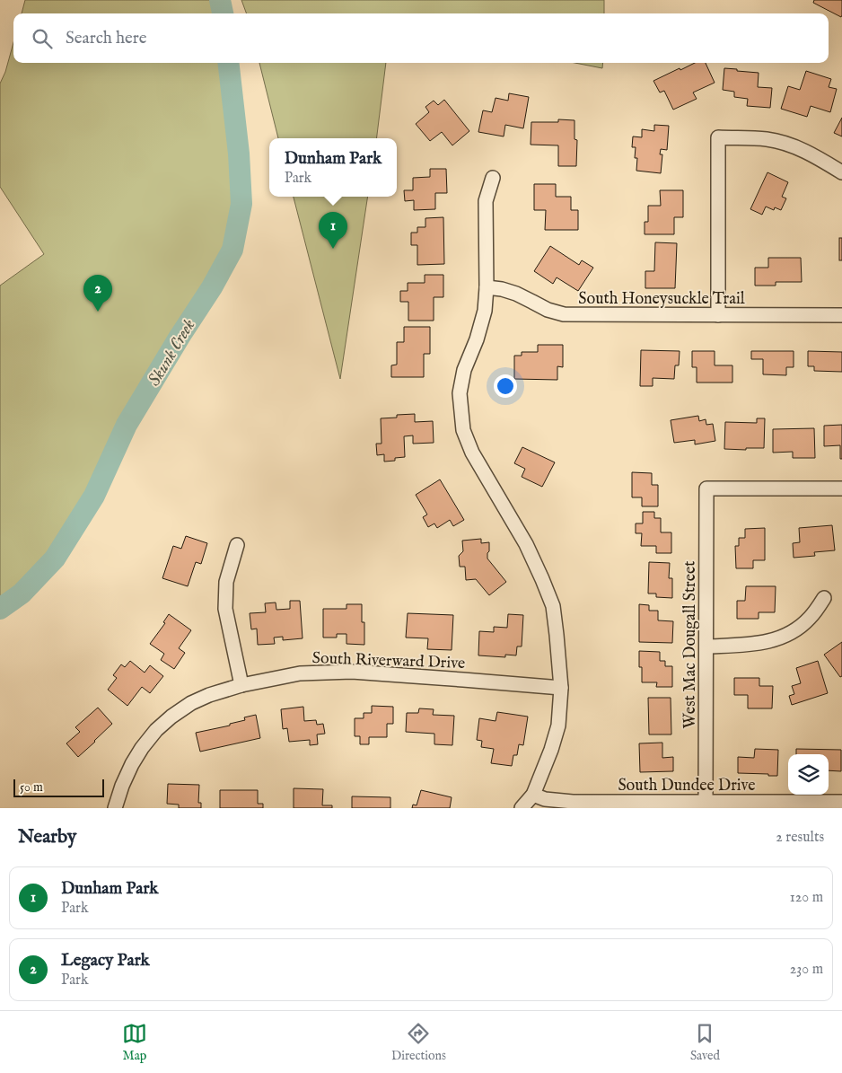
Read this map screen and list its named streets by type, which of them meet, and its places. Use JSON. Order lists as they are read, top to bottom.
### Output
{
  "streets": {
    "street": [
      "South Honeysuckle Trail",
      "West Mac Dougall Street",
      "South Riverward Drive",
      "South Dundee Drive"
    ]
  },
  "crossings": [
    ["West Mac Dougall Street", "South Dundee Drive"]
  ],
  "water": ["Skunk Creek"],
  "scale_bar": "50 m",
  "page": {
    "search": "Search here",
    "popup": ["Dunham Park", "Park"],
    "pins": ["1", "2"],
    "scale": "50 m",
    "heading": ["Nearby", "2 results"],
    "list": [
      {
        "mark": "1",
        "name": "Dunham Park",
        "note": "Park",
        "value": "120 m"
      },
      {
        "mark": "2",
        "name": "Legacy Park",
        "note": "Park",
        "value": "230 m"
      }
    ],
    "nav": ["Map", "Directions", "Saved"]
  }
}
